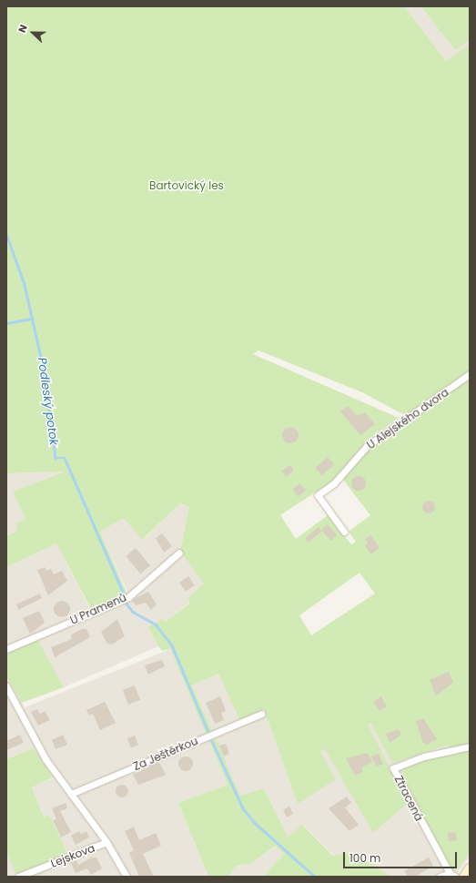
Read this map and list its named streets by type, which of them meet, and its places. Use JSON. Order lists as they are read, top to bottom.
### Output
{
  "streets": {
    "street": [
      "U Alejského dvora",
      "U Pramenů",
      "Za Ještěrkou",
      "Ztracená",
      "Lejskova"
    ]
  },
  "water": ["Podleský potok"],
  "parks": ["Bartovický les"],
  "scale_bar": "100 m",
  "north": "left"
}
